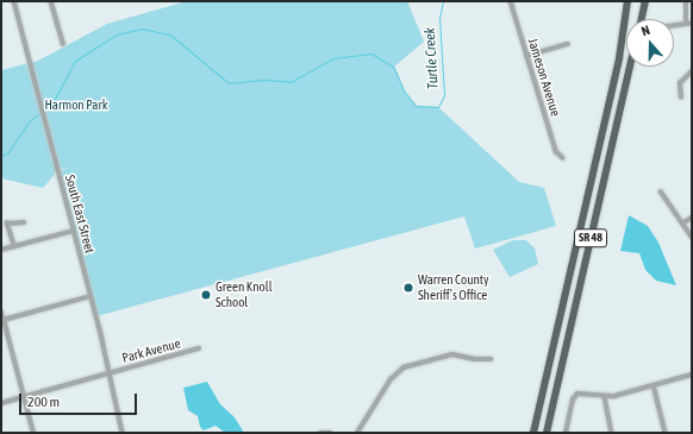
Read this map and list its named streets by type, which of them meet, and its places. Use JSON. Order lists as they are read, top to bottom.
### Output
{
  "streets": {
    "highway": ["SR 48"],
    "street": ["Jameson Avenue", "South East Street", "Park Avenue"]
  },
  "crossings": [
    ["South East Street", "Park Avenue"]
  ],
  "water": ["Turtle Creek"],
  "parks": ["Harmon Park"],
  "places": ["Warren County Sheriff’s Office", "Green Knoll School"],
  "scale_bar": "200 m",
  "north": "top"
}
